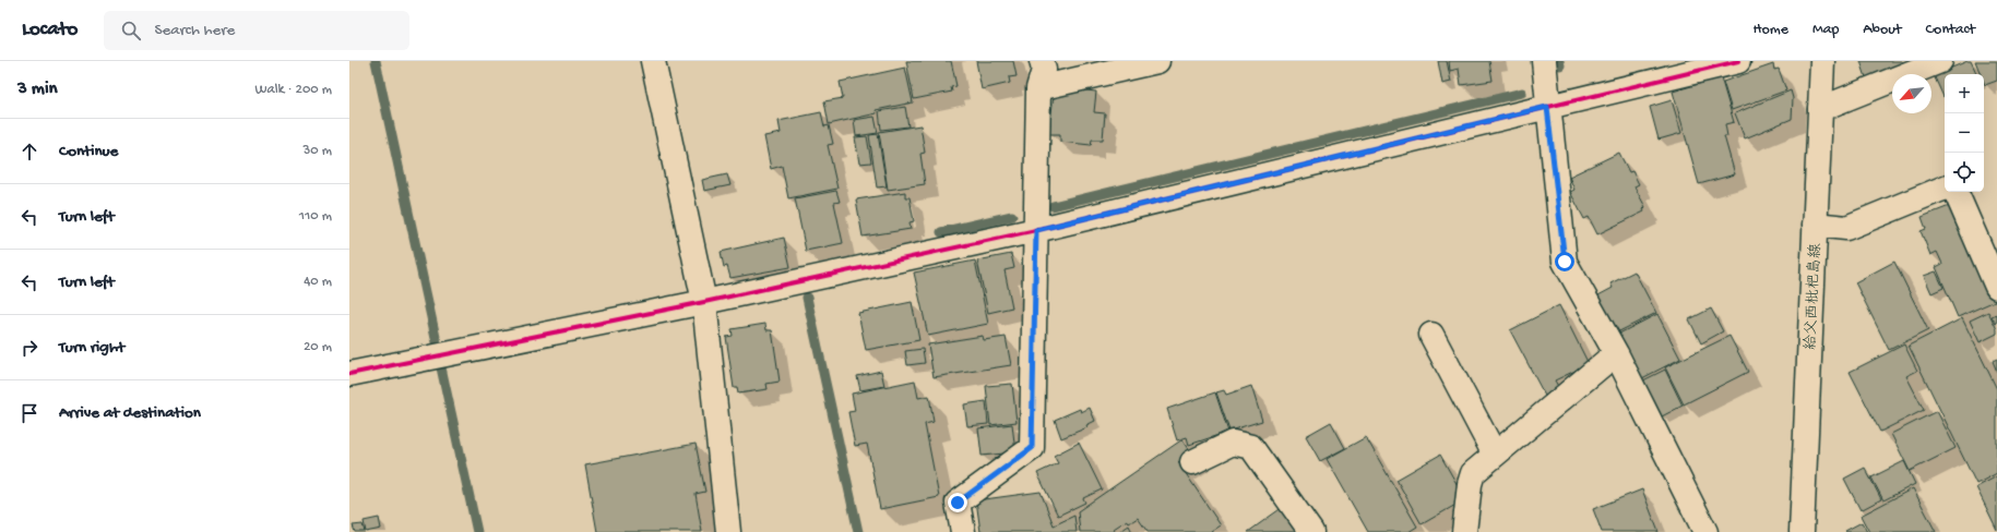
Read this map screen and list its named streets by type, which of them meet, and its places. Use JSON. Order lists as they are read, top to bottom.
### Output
{
  "streets": {
    "street": ["給父西枇杷島線"]
  },
  "north": "bottom left",
  "page": {
    "header": "Locato",
    "search": "Search here",
    "nav": [
      "Home",
      "Map",
      "About",
      "Contact"
    ],
    "heading": ["3 min", "Walk · 200 m"],
    "map_buttons": ["+", "−"],
    "list": [
      ["Continue", "30 m"],
      ["Turn left", "110 m"],
      ["Turn left", "40 m"],
      ["Turn right", "20 m"],
      "Arrive at destination"
    ]
  }
}
